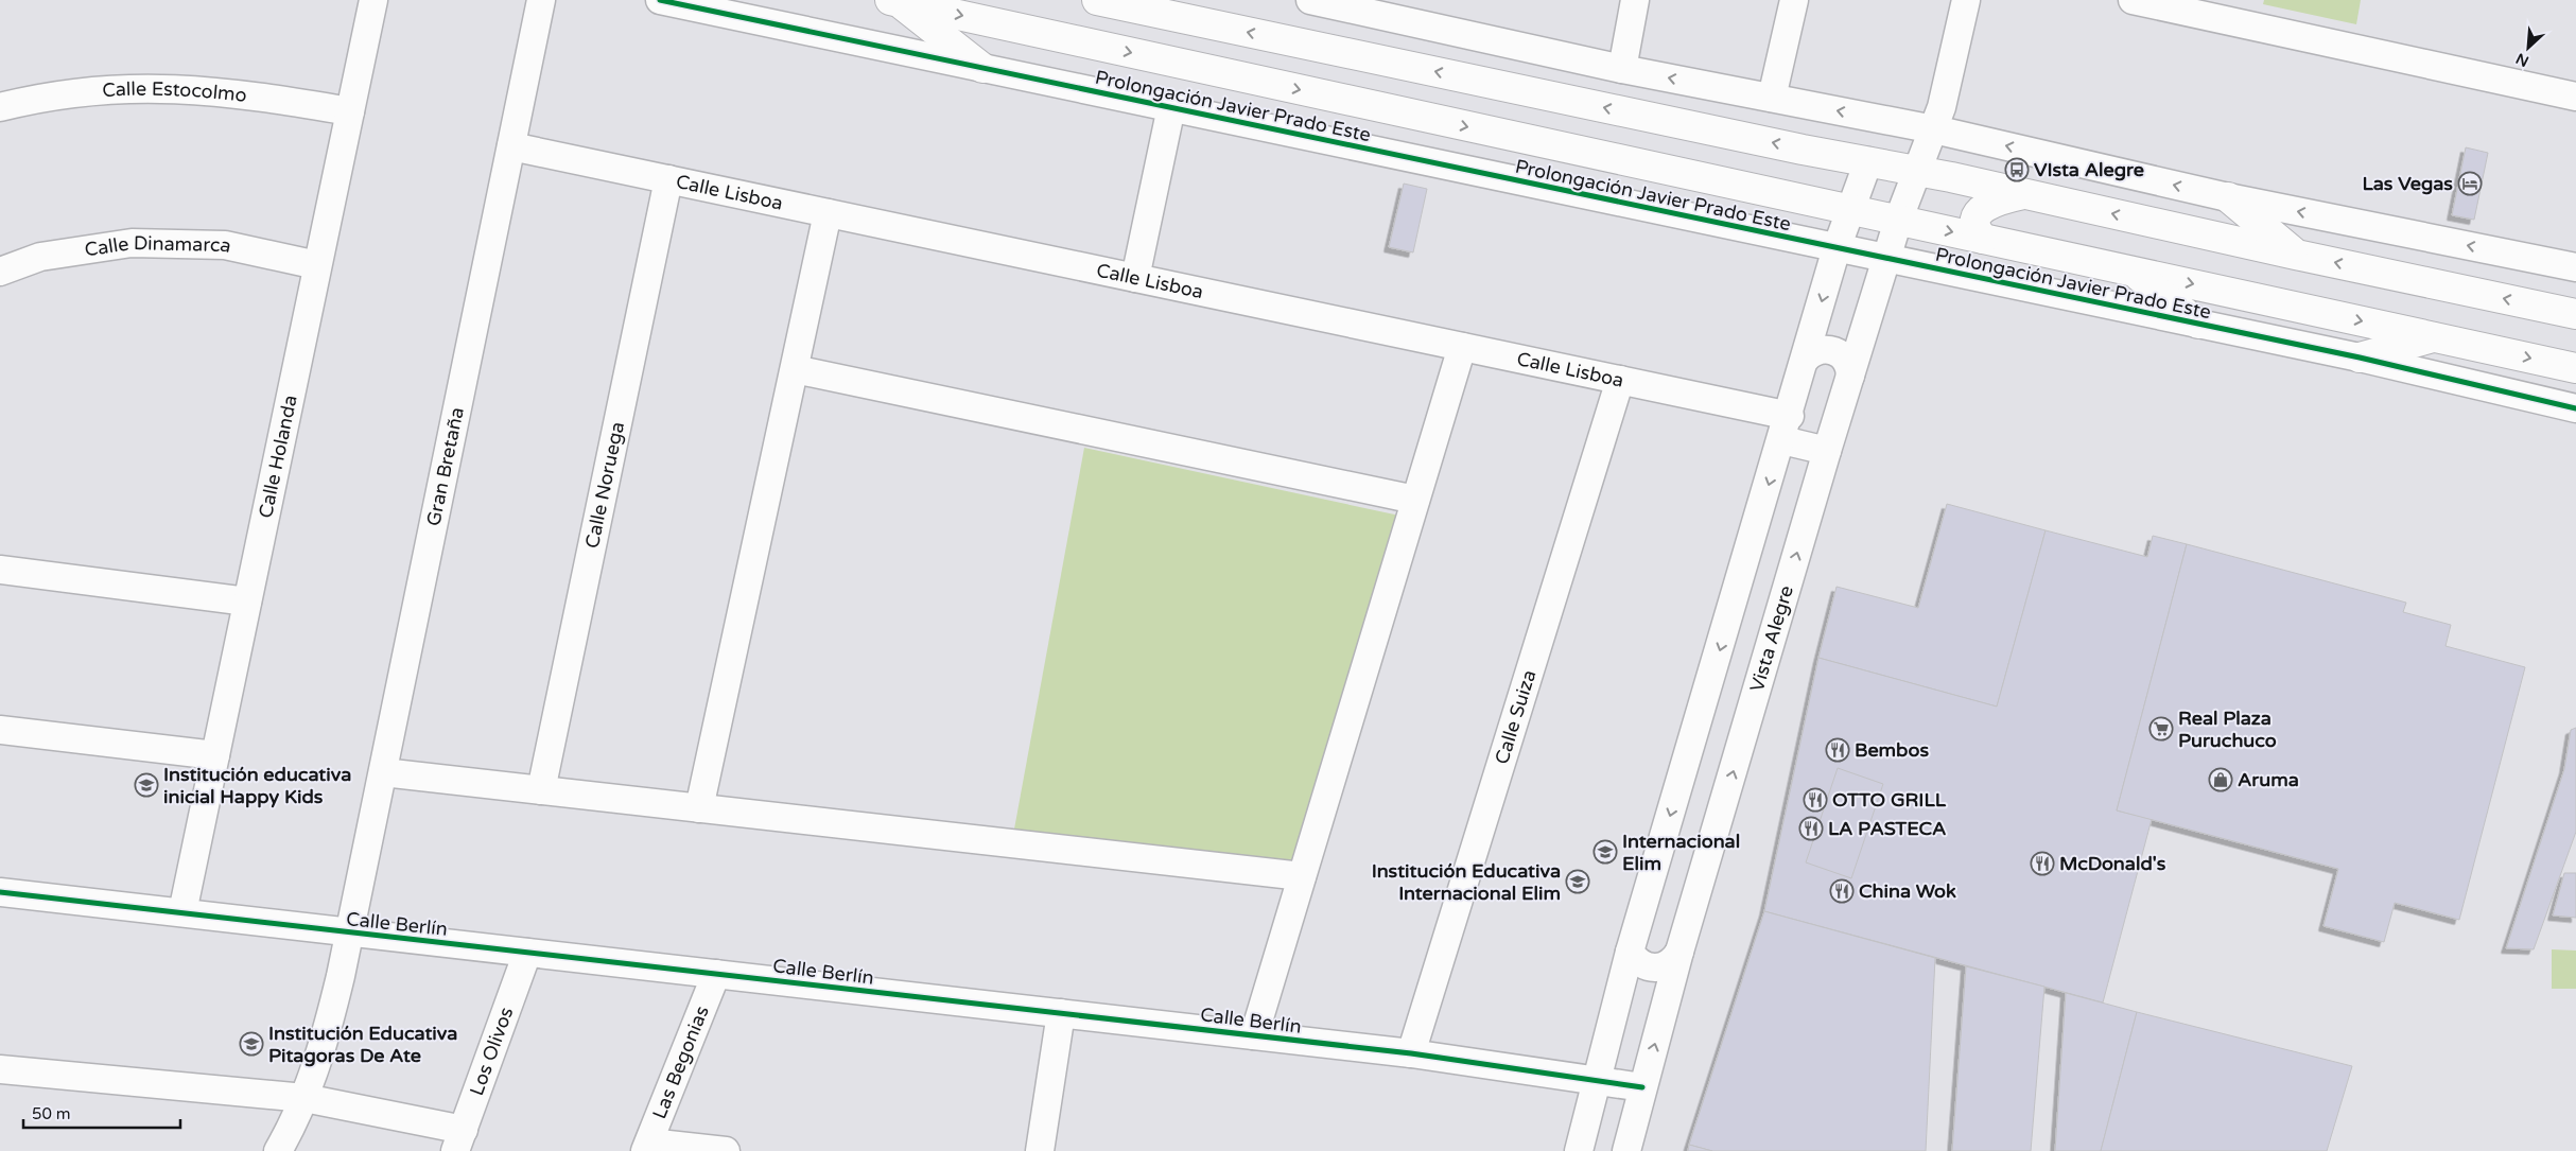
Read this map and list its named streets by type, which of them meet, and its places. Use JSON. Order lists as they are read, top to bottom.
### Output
{
  "streets": {
    "main road": ["Prolongación Javier Prado Este"],
    "street": [
      "Calle Estocolmo",
      "Calle Lisboa",
      "Calle Dinamarca",
      "Calle Holanda",
      "Gran Bretaña",
      "Calle Noruega",
      "Vista Alegre",
      "Calle Suiza",
      "Calle Berlín",
      "Los Olivos",
      "Las Begonias"
    ]
  },
  "crossings": [
    ["Calle Estocolmo", "Calle Holanda"],
    ["Prolongación Javier Prado Este", "Vista Alegre"],
    ["Calle Lisboa", "Gran Bretaña"],
    ["Calle Lisboa", "Calle Noruega"],
    ["Calle Lisboa", "Vista Alegre"],
    ["Calle Lisboa", "Calle Suiza"],
    ["Calle Dinamarca", "Calle Holanda"],
    ["Calle Holanda", "Calle Berlín"],
    ["Gran Bretaña", "Calle Berlín"],
    ["Vista Alegre", "Calle Berlín"],
    ["Calle Suiza", "Calle Berlín"],
    ["Calle Berlín", "Los Olivos"],
    ["Calle Berlín", "Las Begonias"]
  ],
  "places": {
    "bus stop": ["VIsta Alegre"],
    "hotel": ["Las Vegas"],
    "supermarket": ["Real Plaza Puruchuco"],
    "restaurant": [
      "Bembos",
      "OTTO GRILL",
      "LA PASTECA",
      "McDonald's",
      "China Wok"
    ],
    "shop": ["Aruma"],
    "school or university": [
      "Institución educativa inicial Happy Kids",
      "Internacional Elim",
      "Institución Educativa Internacional Elim",
      "Institución Educativa Pitagoras De Ate"
    ]
  },
  "scale_bar": "50 m",
  "north": "bottom left"
}
